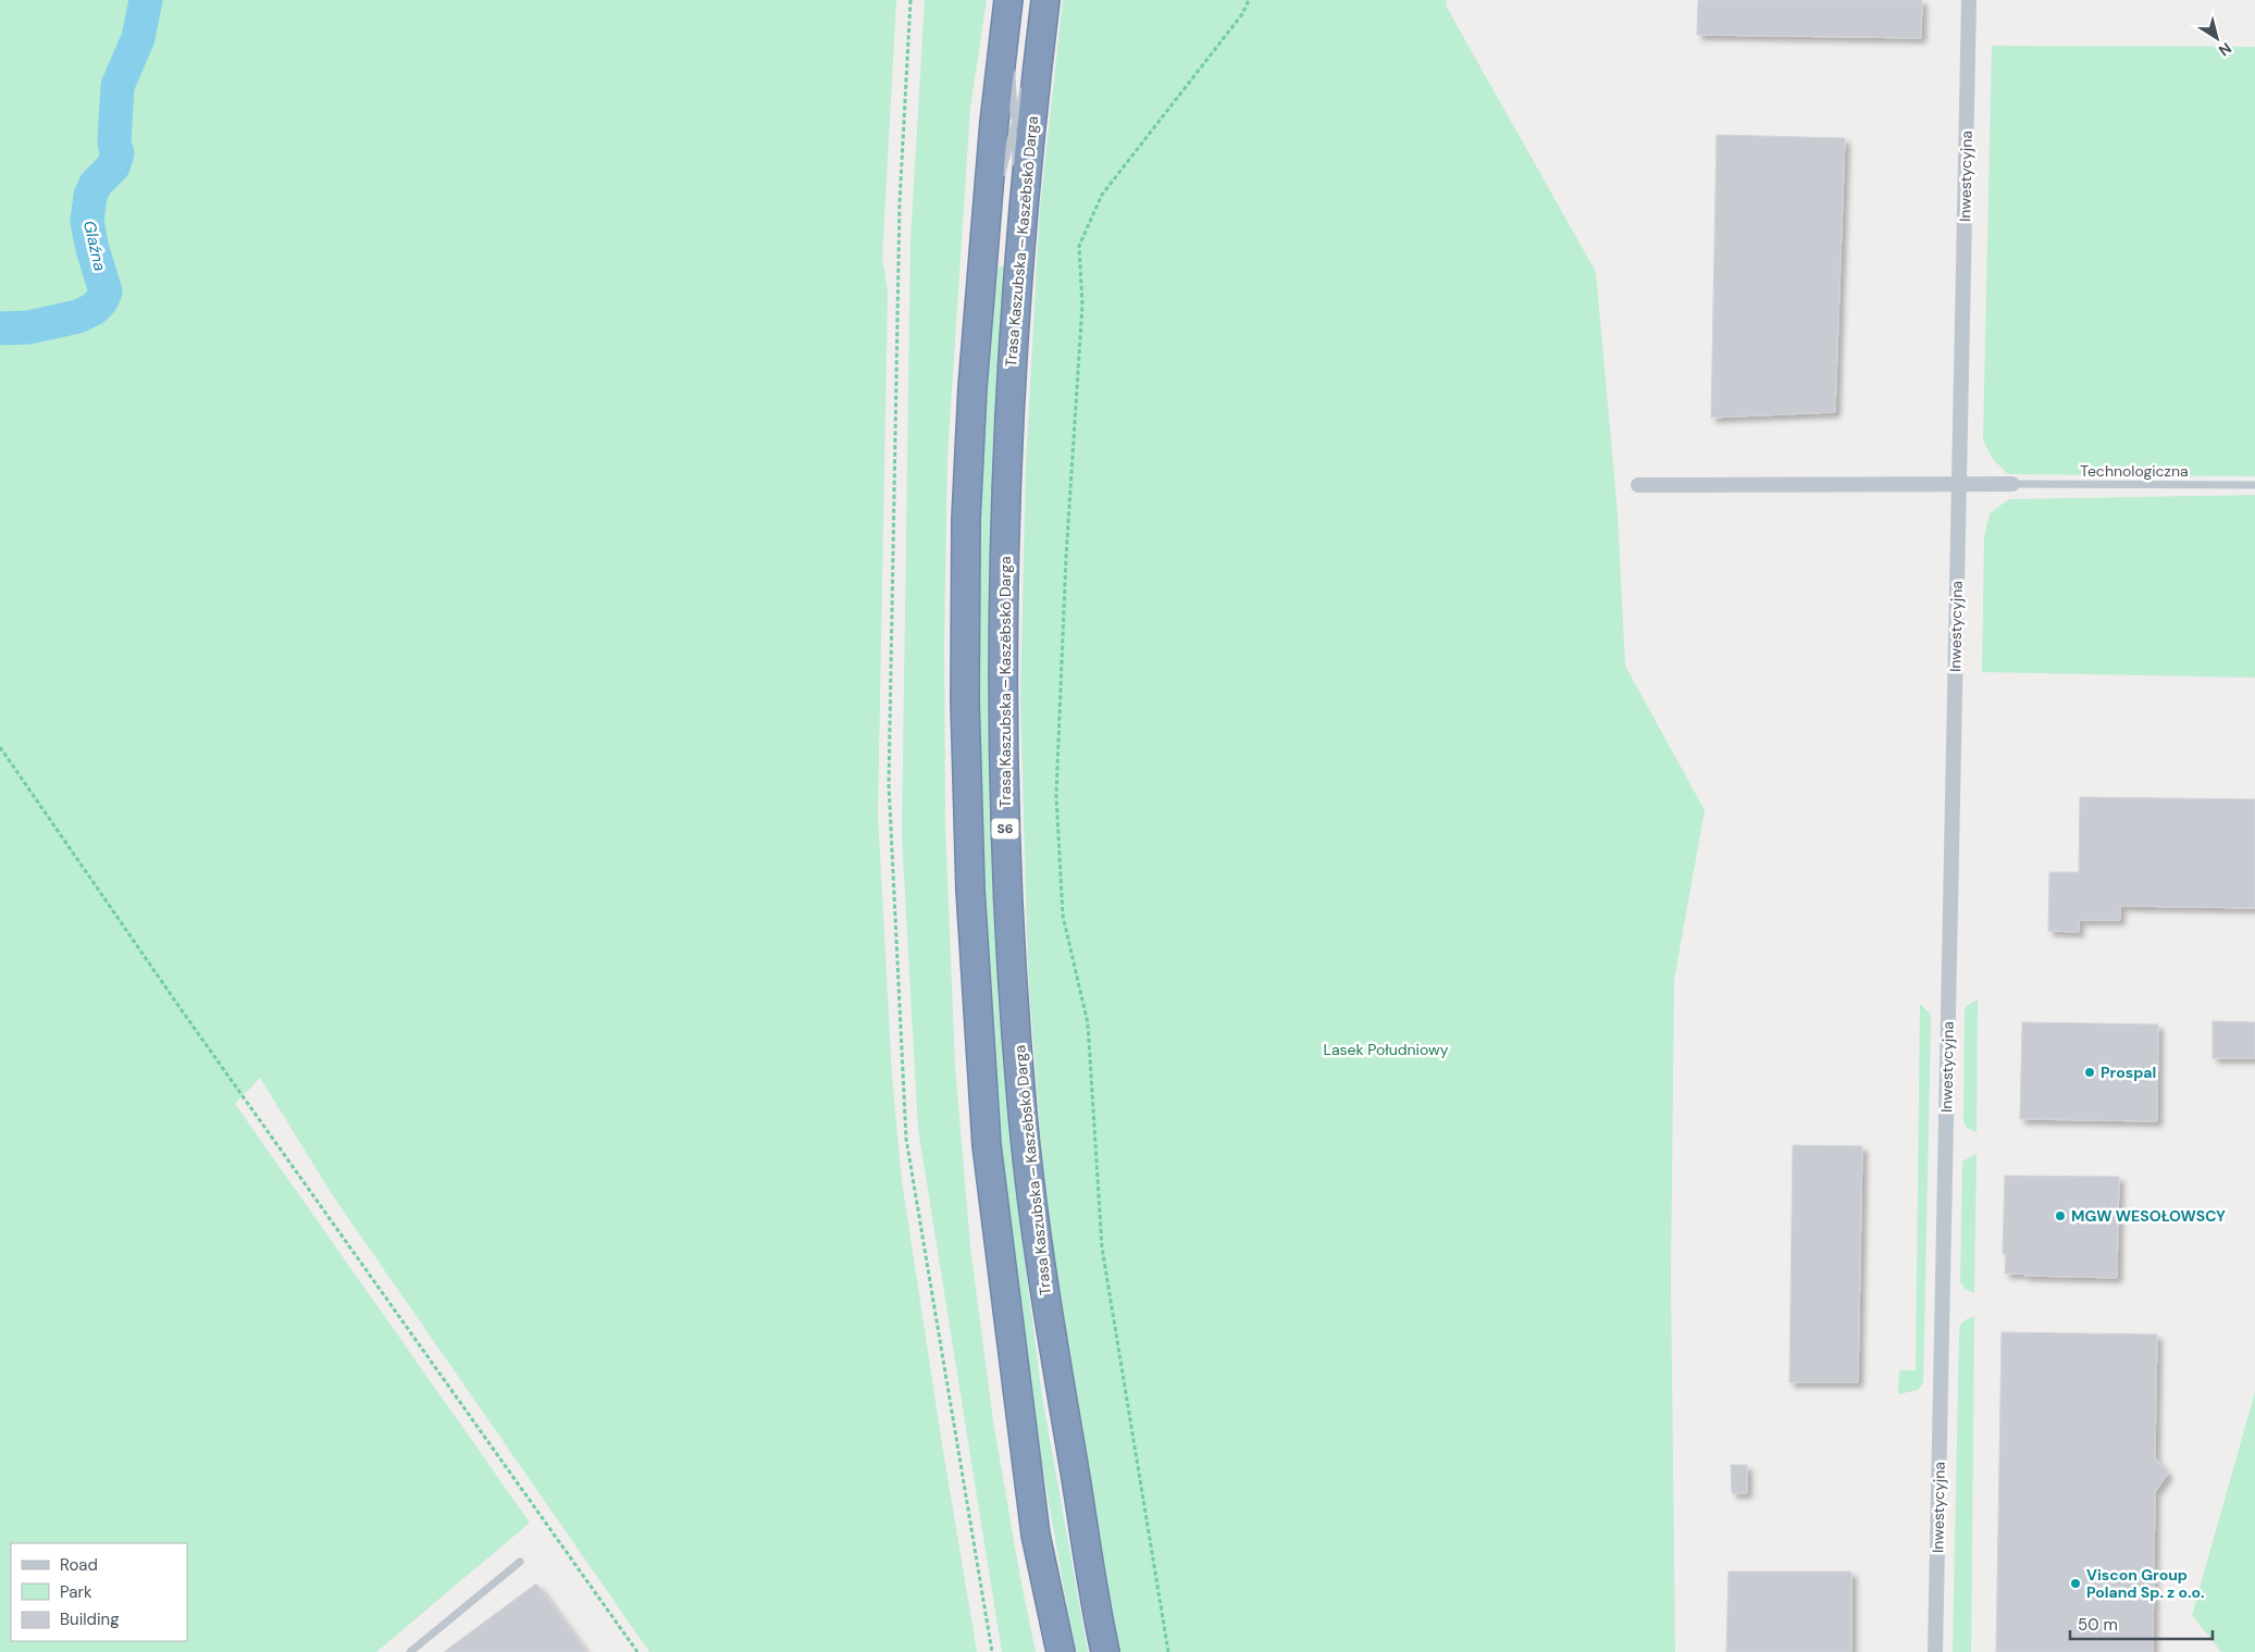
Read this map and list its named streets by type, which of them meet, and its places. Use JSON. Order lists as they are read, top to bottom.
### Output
{
  "streets": {
    "highway": ["Trasa Kaszubska – Kaszëbskô Darga", "S6"],
    "street": ["Inwestycyjna"],
    "lane": ["Technologiczna"]
  },
  "water": ["Glaźna"],
  "parks": ["Lasek Południowy"],
  "places": ["Prospal", "MGW WESOŁOWSCY", "Viscon Group Poland Sp. z o.o."],
  "legend": ["Road", "Park", "Building"],
  "scale_bar": "50 m",
  "north": "bottom right"
}
